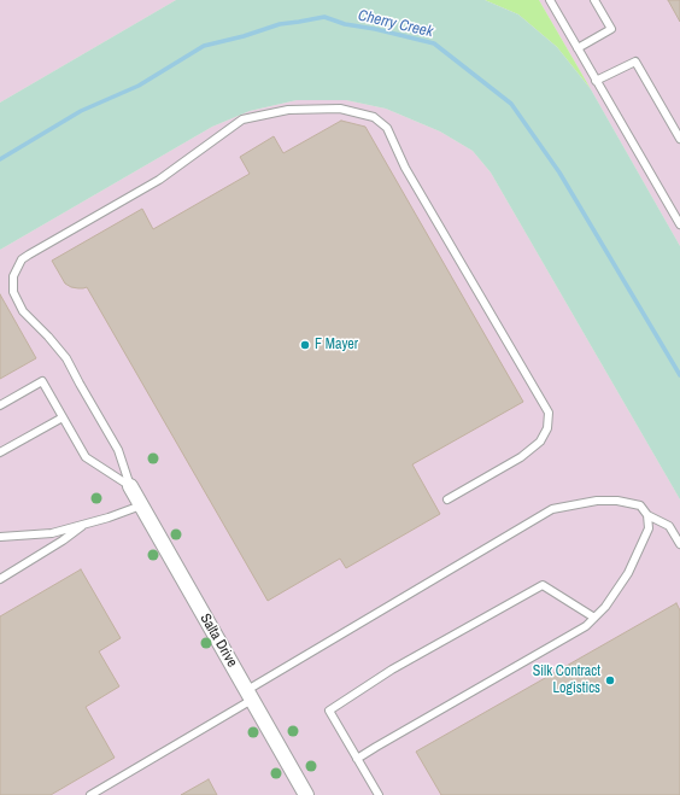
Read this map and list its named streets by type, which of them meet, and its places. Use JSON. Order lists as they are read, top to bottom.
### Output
{
  "streets": {
    "street": ["Salta Drive"]
  },
  "water": ["Cherry Creek"],
  "places": ["F Mayer", "Silk Contract Logistics"]
}
